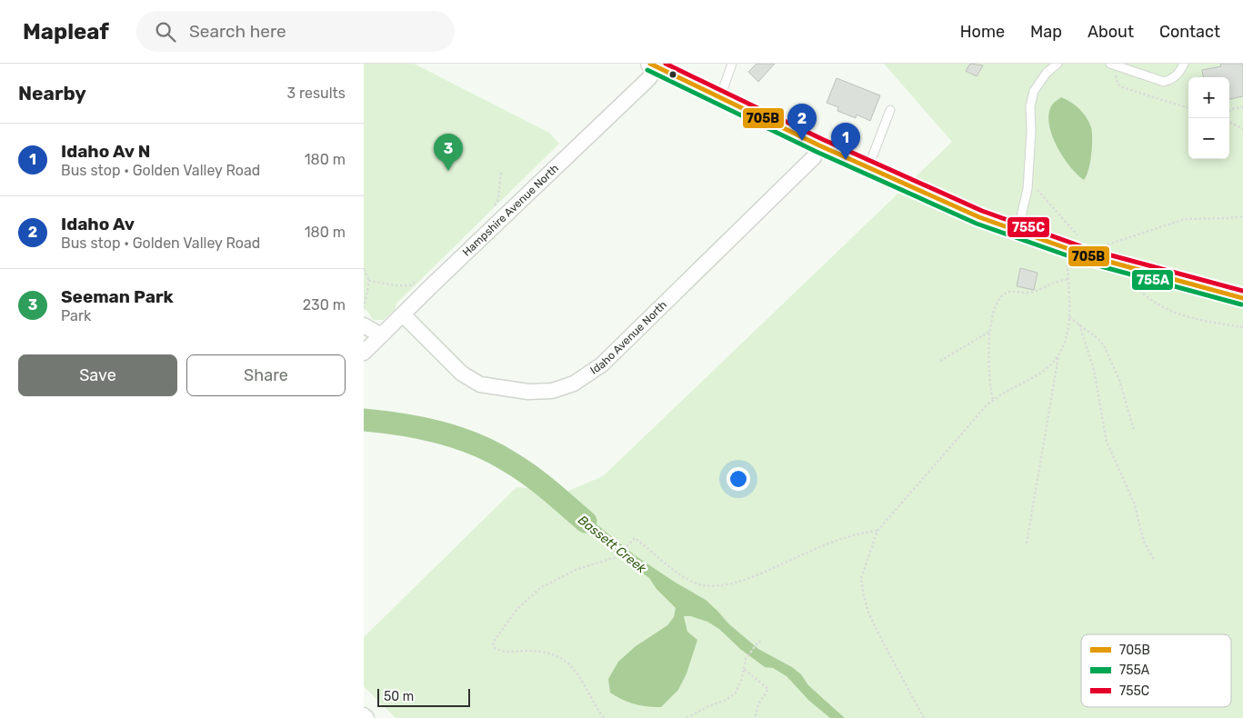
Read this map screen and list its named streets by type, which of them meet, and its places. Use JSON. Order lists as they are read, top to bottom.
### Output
{
  "streets": {
    "street": ["Hampshire Avenue North", "Idaho Avenue North"]
  },
  "crossings": [
    ["Hampshire Avenue North", "Idaho Avenue North"]
  ],
  "water": ["Bassett Creek"],
  "lines": ["transit line 705B", "transit line 755C", "transit line 755A"],
  "legend": ["705B", "755A", "755C"],
  "scale_bar": "50 m",
  "page": {
    "header": "Mapleaf",
    "search": "Search here",
    "nav": [
      "Home",
      "Map",
      "About",
      "Contact"
    ],
    "heading": ["Nearby", "3 results"],
    "map_buttons": ["+", "−"],
    "pins": ["2", "1", "3"],
    "list": [
      {
        "mark": "1",
        "name": "Idaho Av N",
        "note": "Bus stop · Golden Valley Road",
        "value": "180 m"
      },
      {
        "mark": "2",
        "name": "Idaho Av",
        "note": "Bus stop · Golden Valley Road",
        "value": "180 m"
      },
      {
        "mark": "3",
        "name": "Seeman Park",
        "note": "Park",
        "value": "230 m"
      }
    ],
    "buttons": ["Save", "Share"],
    "scale": "50 m"
  }
}
